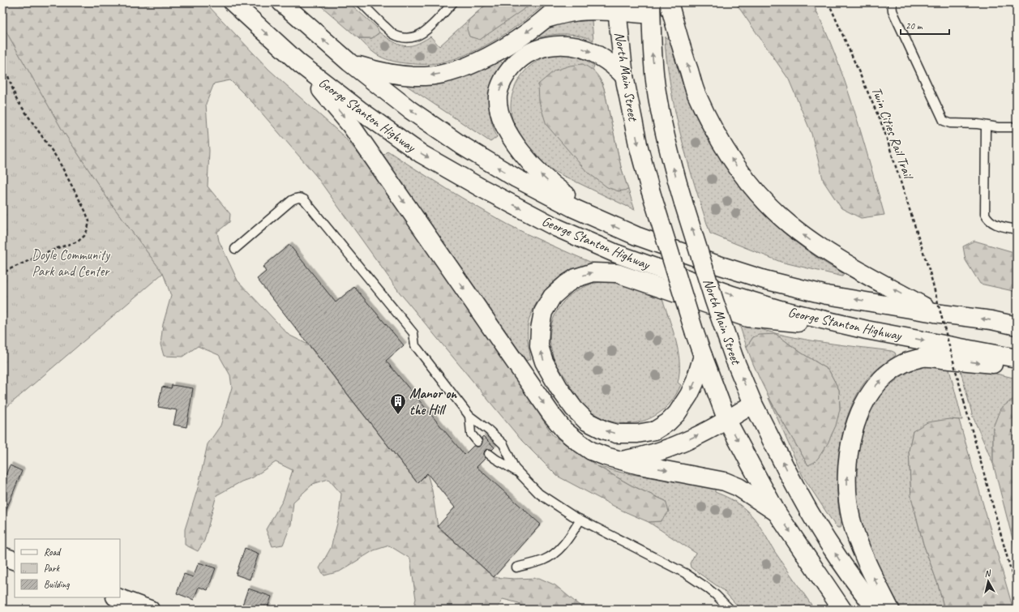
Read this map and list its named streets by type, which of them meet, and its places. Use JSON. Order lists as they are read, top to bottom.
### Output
{
  "streets": {
    "main road": ["North Main Street", "George Stanton Highway"],
    "path": ["Twin Cities Rail Trail"]
  },
  "parks": ["Doyle Community Park and Center"],
  "places": {
    "building": ["Manor on the Hill"]
  },
  "legend": ["Road", "Park", "Building"],
  "scale_bar": "20 m",
  "north": "top"
}
